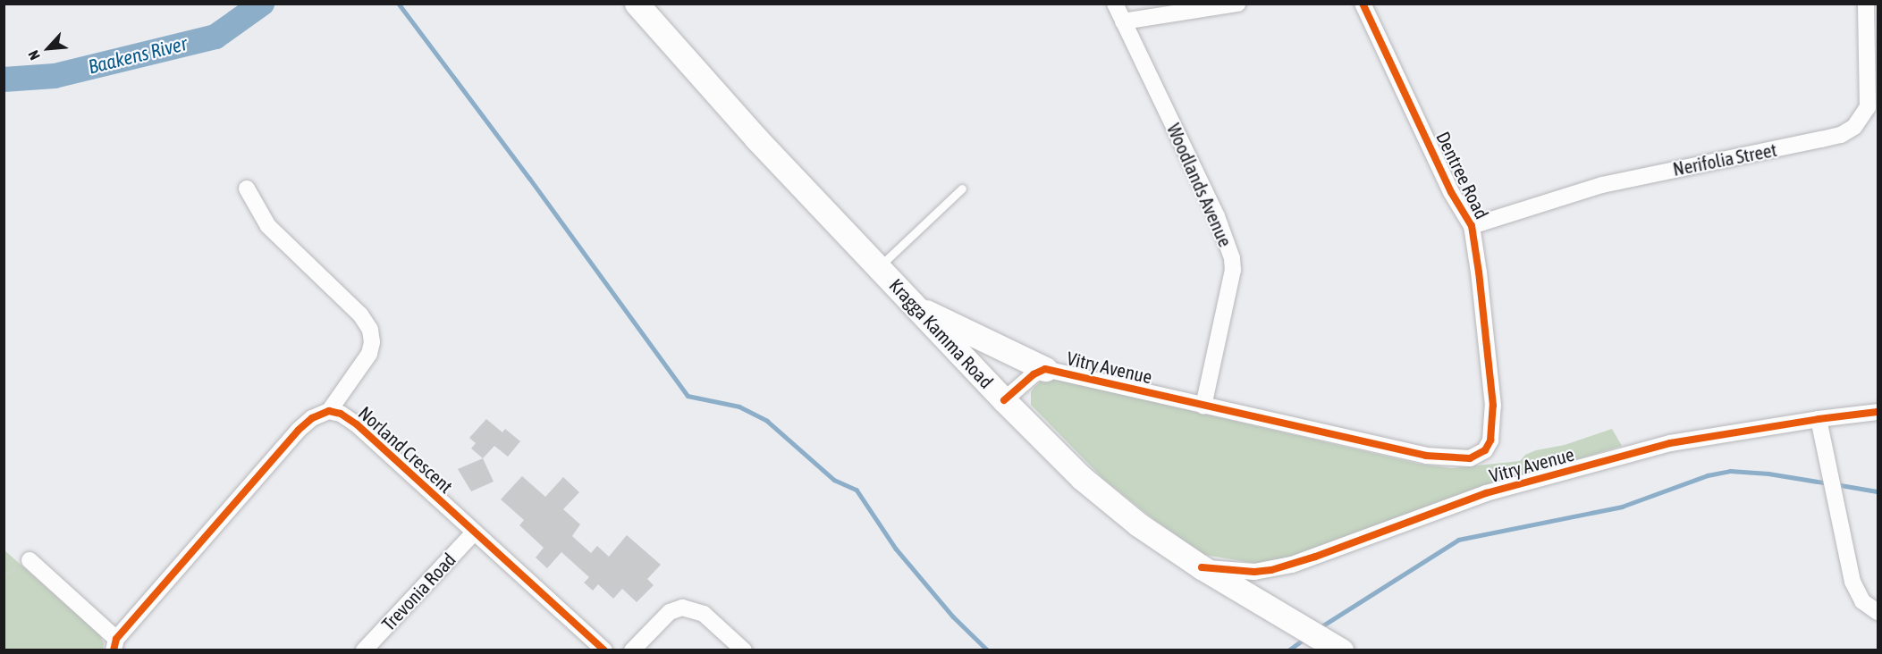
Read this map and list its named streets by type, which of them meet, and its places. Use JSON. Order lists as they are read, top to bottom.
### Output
{
  "streets": {
    "main road": ["Kragga Kamma Road"],
    "street": [
      "Nerifolia Street",
      "Dentree Road",
      "Woodlands Avenue",
      "Vitry Avenue",
      "Norland Crescent",
      "Trevonia Road"
    ]
  },
  "crossings": [
    ["Nerifolia Street", "Dentree Road"],
    ["Dentree Road", "Vitry Avenue"],
    ["Woodlands Avenue", "Vitry Avenue"],
    ["Kragga Kamma Road", "Vitry Avenue"],
    ["Norland Crescent", "Trevonia Road"]
  ],
  "water": ["Baakens River"],
  "north": "bottom left"
}
